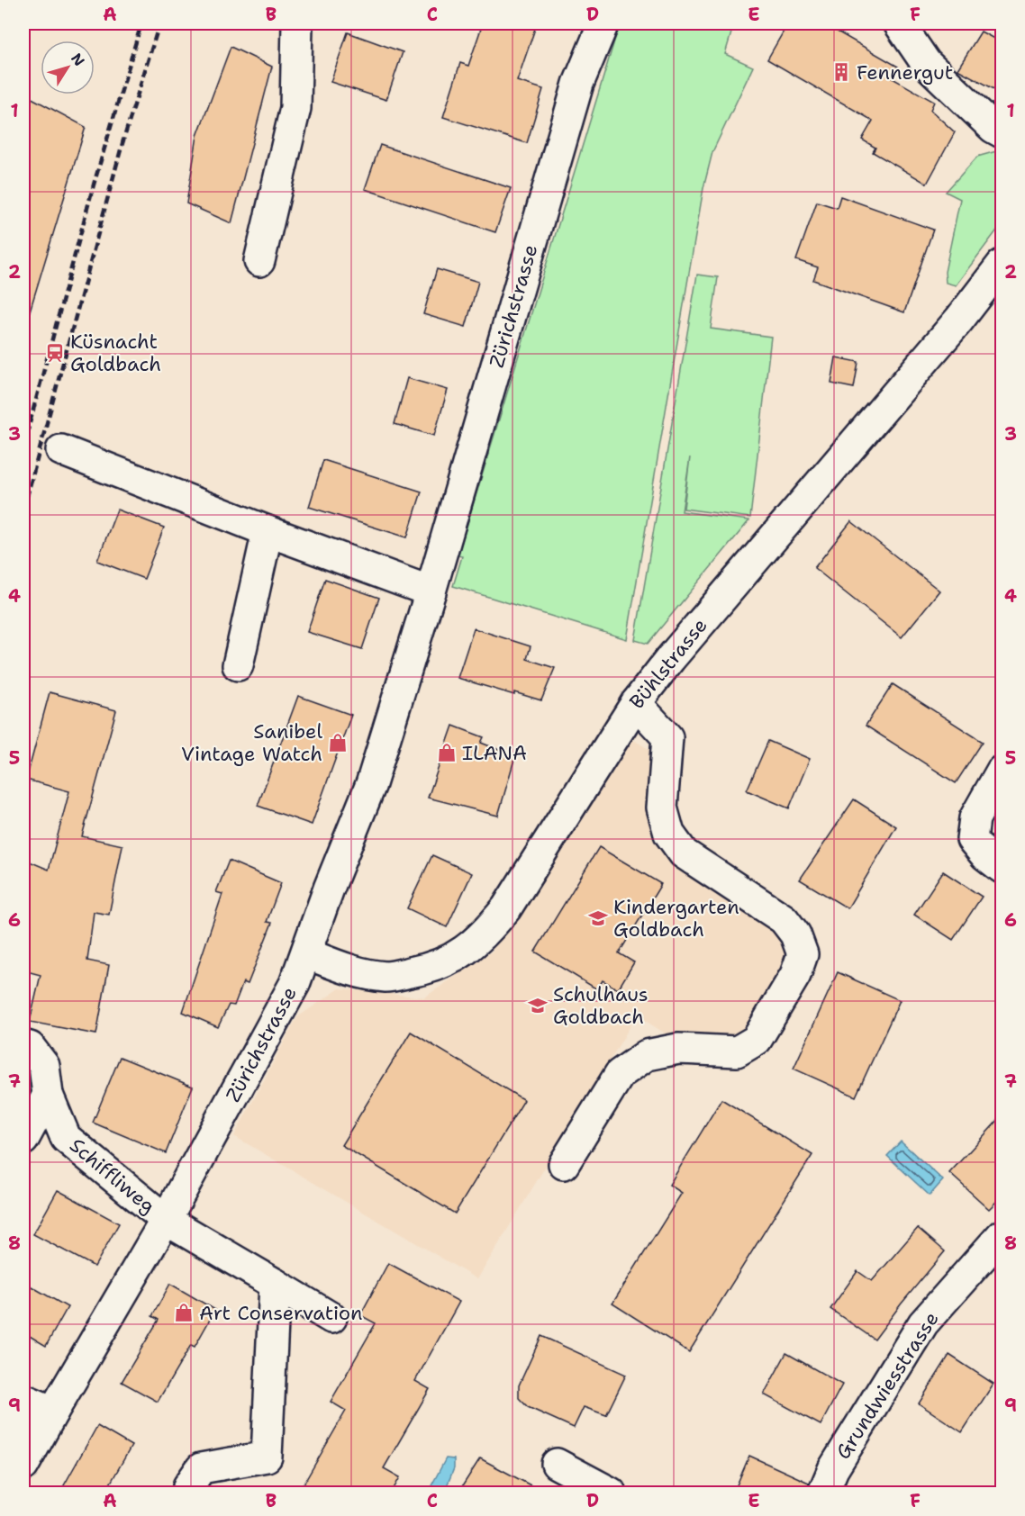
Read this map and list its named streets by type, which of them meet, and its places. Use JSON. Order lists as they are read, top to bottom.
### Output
{
  "streets": {
    "street": [
      "Zürichstrasse",
      "Bühlstrasse",
      "Schiffliweg",
      "Grundwiesstrasse"
    ]
  },
  "crossings": [
    ["Zürichstrasse", "Bühlstrasse"],
    ["Zürichstrasse", "Schiffliweg"]
  ],
  "places": {
    "building": ["Fennergut"],
    "station": ["Küsnacht Goldbach"],
    "shop": ["Sanibel Vintage Watch", "ILANA", "Art Conservation"],
    "school or university": ["Kindergarten Goldbach", "Schulhaus Goldbach"]
  },
  "north": "top right",
  "grid": {
    "columns": [
      "A",
      "B",
      "C",
      "D",
      "E",
      "F"
    ],
    "rows": [
      "1",
      "2",
      "3",
      "4",
      "5",
      "6",
      "7",
      "8",
      "9"
    ]
  }
}
